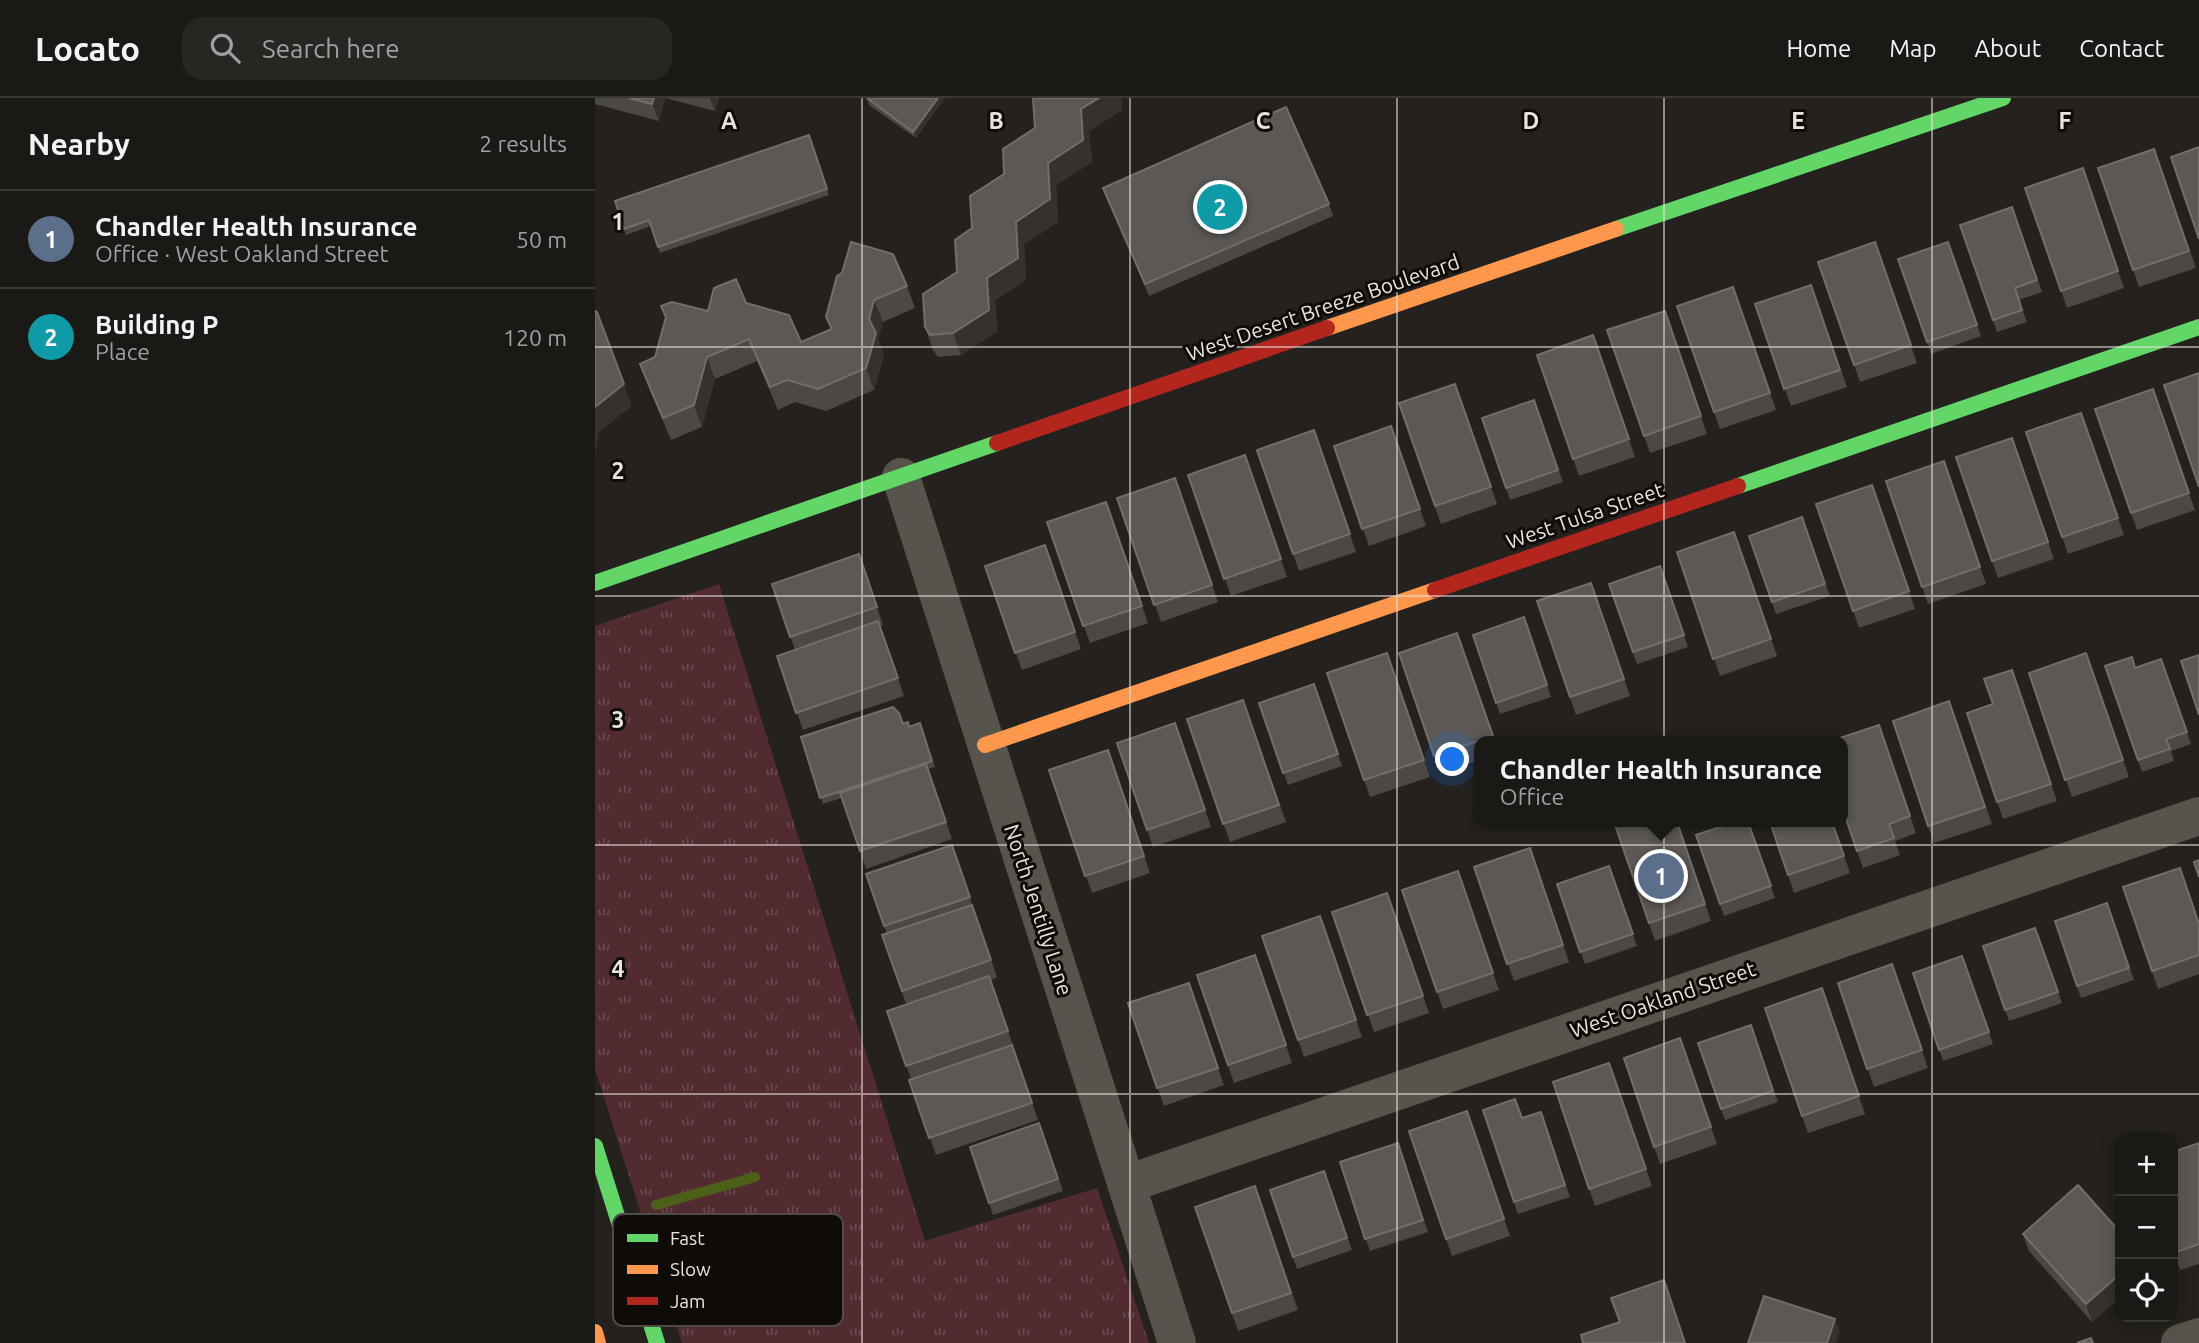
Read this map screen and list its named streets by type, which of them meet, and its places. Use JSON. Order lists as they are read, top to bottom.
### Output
{
  "streets": {
    "street": [
      "West Desert Breeze Boulevard",
      "West Tulsa Street",
      "North Jentilly Lane",
      "West Oakland Street"
    ]
  },
  "crossings": [
    ["West Desert Breeze Boulevard", "North Jentilly Lane"],
    ["West Tulsa Street", "North Jentilly Lane"],
    ["North Jentilly Lane", "West Oakland Street"]
  ],
  "legend": ["Fast", "Slow", "Jam"],
  "page": {
    "header": "Locato",
    "search": "Search here",
    "nav": [
      "Home",
      "Map",
      "About",
      "Contact"
    ],
    "heading": ["Nearby", "2 results"],
    "pins": ["2", "1"],
    "list": [
      {
        "mark": "1",
        "name": "Chandler Health Insurance",
        "note": "Office · West Oakland Street",
        "value": "50 m"
      },
      {
        "mark": "2",
        "name": "Building P",
        "note": "Place",
        "value": "120 m"
      }
    ],
    "popup": ["Chandler Health Insurance", "Office"],
    "map_buttons": ["+", "−"]
  },
  "grid": {
    "columns": [
      "A",
      "B",
      "C",
      "D",
      "E",
      "F"
    ],
    "rows": [
      "1",
      "2",
      "3",
      "4"
    ]
  }
}
